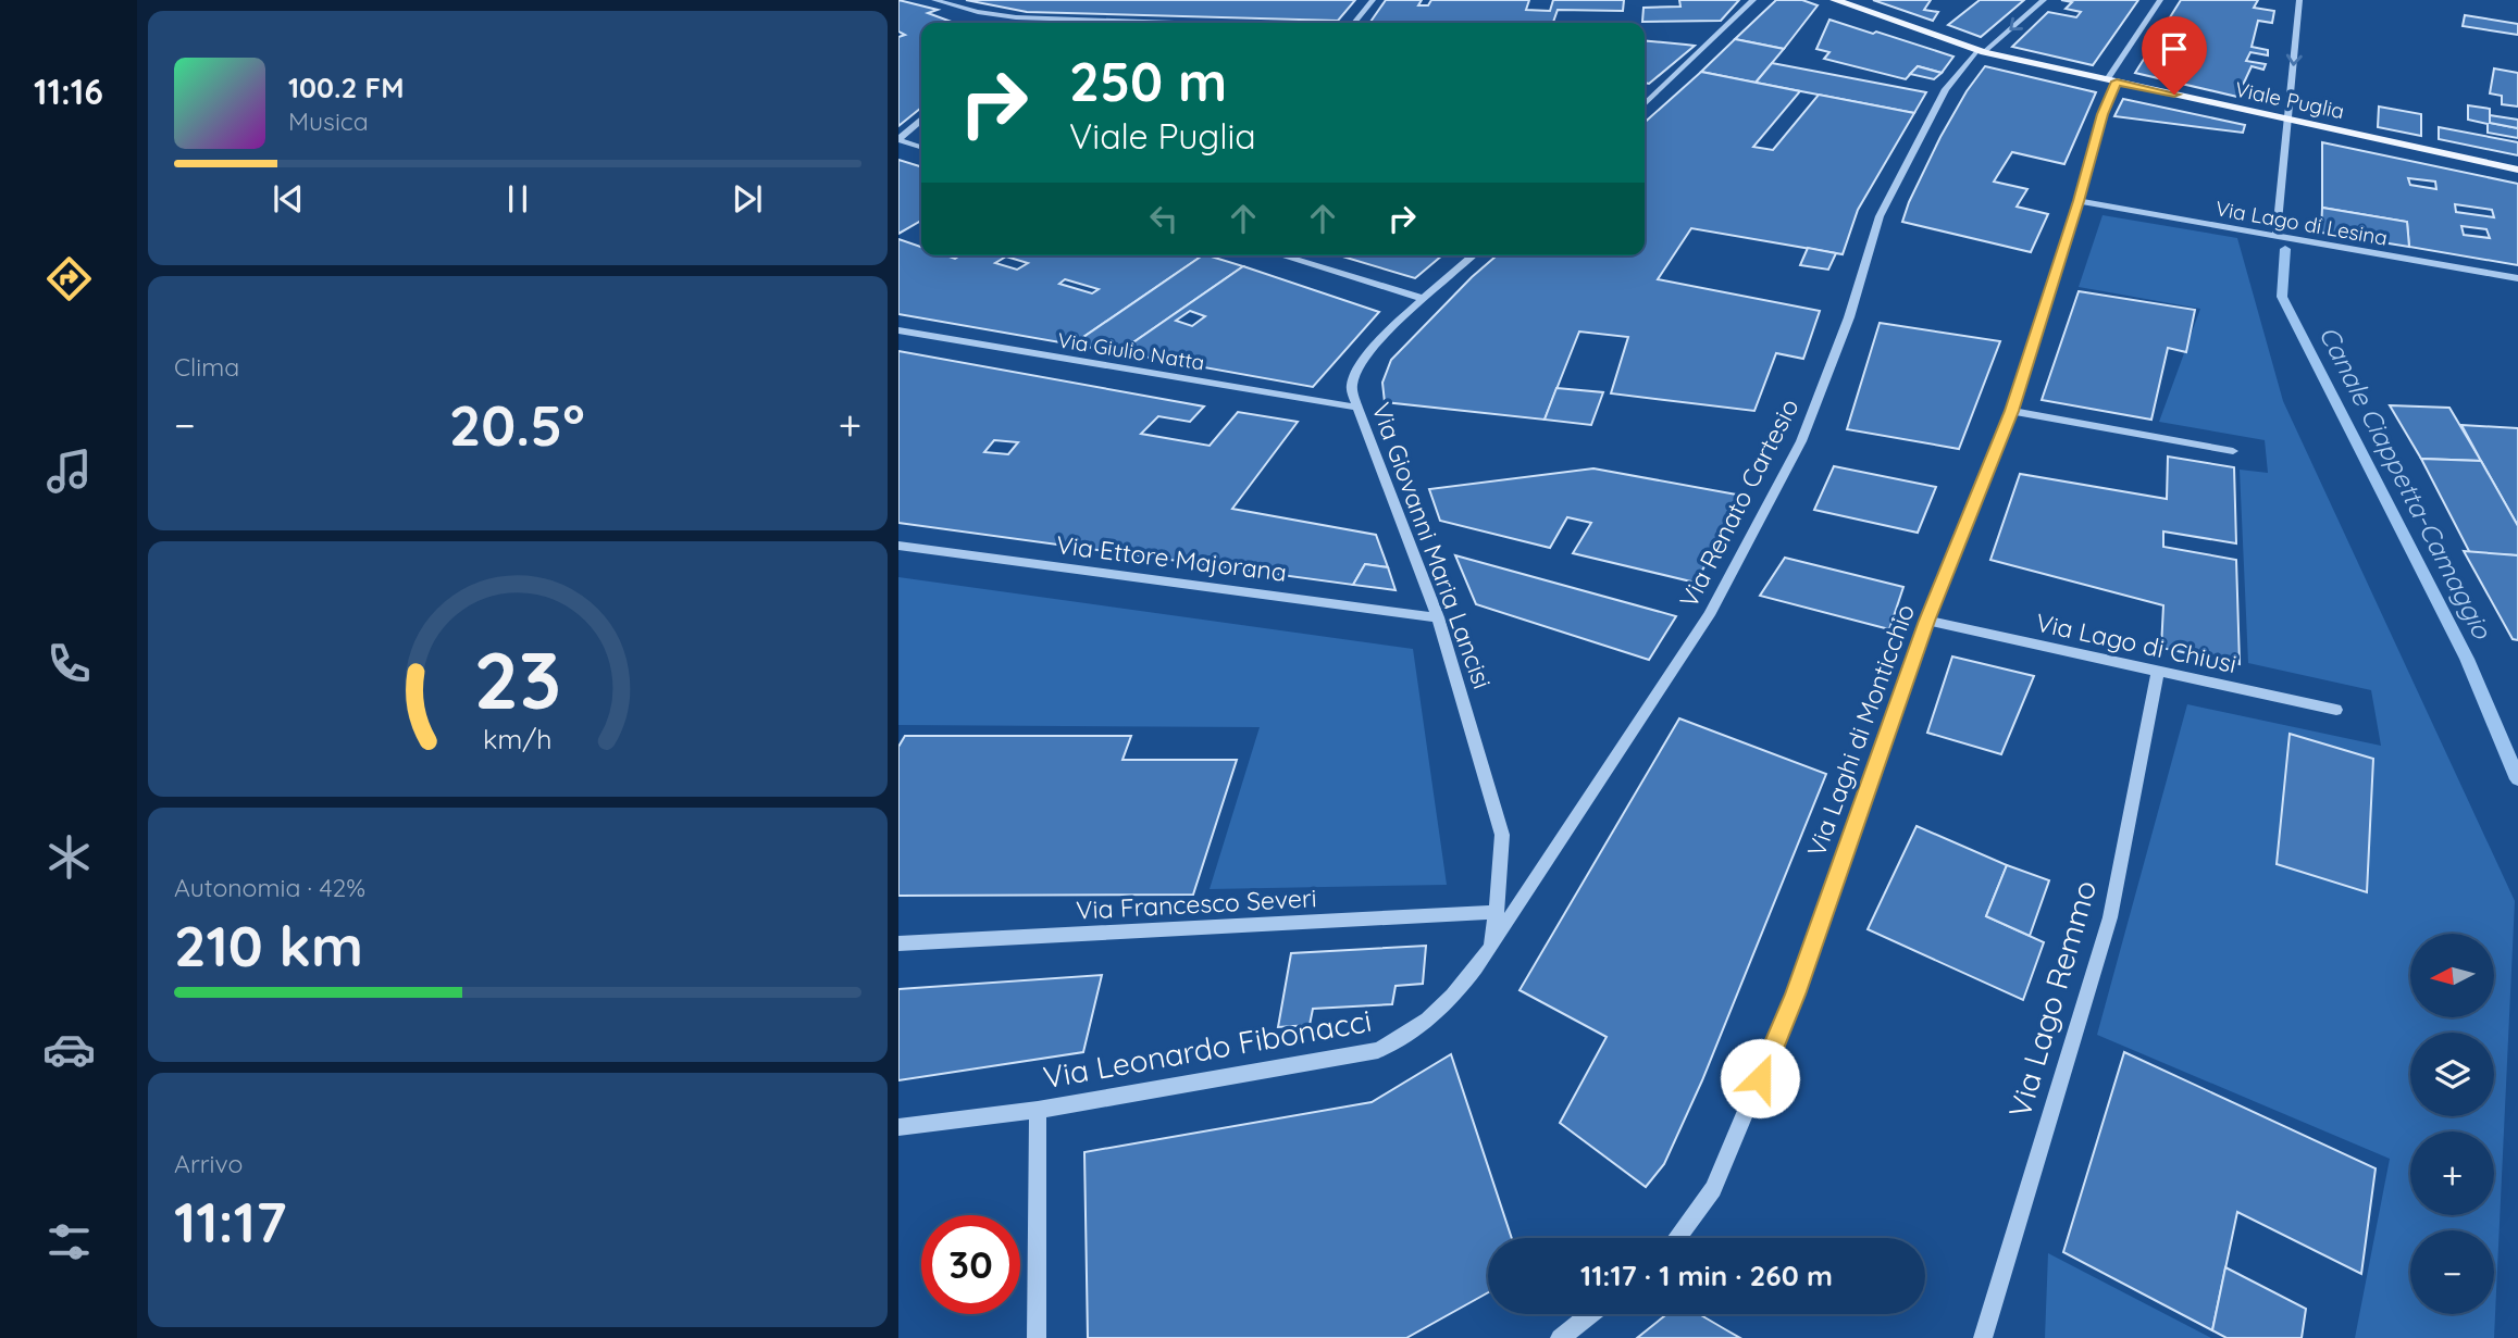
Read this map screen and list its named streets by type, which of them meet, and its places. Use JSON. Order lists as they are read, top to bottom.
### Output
{
  "streets": {
    "main road": ["Viale Puglia"],
    "street": [
      "Via Lago di Lesina",
      "Via Giulio Natta",
      "Via Renato Cartesio",
      "Via Giovanni Maria Lancisi",
      "Via Ettore Majorana",
      "Via Lago di Chiusi",
      "Via Laghi di Monticchio",
      "Via Francesco Severi",
      "Via Lago Remmo",
      "Via Leonardo Fibonacci"
    ]
  },
  "crossings": [
    ["Viale Puglia", "Via Renato Cartesio"],
    ["Viale Puglia", "Via Laghi di Monticchio"],
    ["Via Lago di Lesina", "Via Laghi di Monticchio"],
    ["Via Giulio Natta", "Via Giovanni Maria Lancisi"],
    ["Via Renato Cartesio", "Via Giovanni Maria Lancisi"],
    ["Via Renato Cartesio", "Via Leonardo Fibonacci"],
    ["Via Giovanni Maria Lancisi", "Via Ettore Majorana"],
    ["Via Giovanni Maria Lancisi", "Via Francesco Severi"],
    ["Via Giovanni Maria Lancisi", "Via Leonardo Fibonacci"],
    ["Via Lago di Chiusi", "Via Laghi di Monticchio"],
    ["Via Lago di Chiusi", "Via Lago Remmo"]
  ],
  "water": ["Canale Ciappetta-Camaggio"],
  "north": "left",
  "page": {
    "tabs": "11:16",
    "turn": ["250 m", "Viale Puglia"],
    "song": ["100.2 FM", "Musica"],
    "tile": [
      "Clima",
      ["Autonomia · 42%", "210 km"],
      ["Arrivo", "11:17"]
    ],
    "heat": ["−", "20.5°", "+"],
    "map_buttons": ["+", "−"],
    "limit": "30",
    "trip": "11:17 · 1 min · 260 m",
    "gauge": ["23", "km/h"]
  }
}
